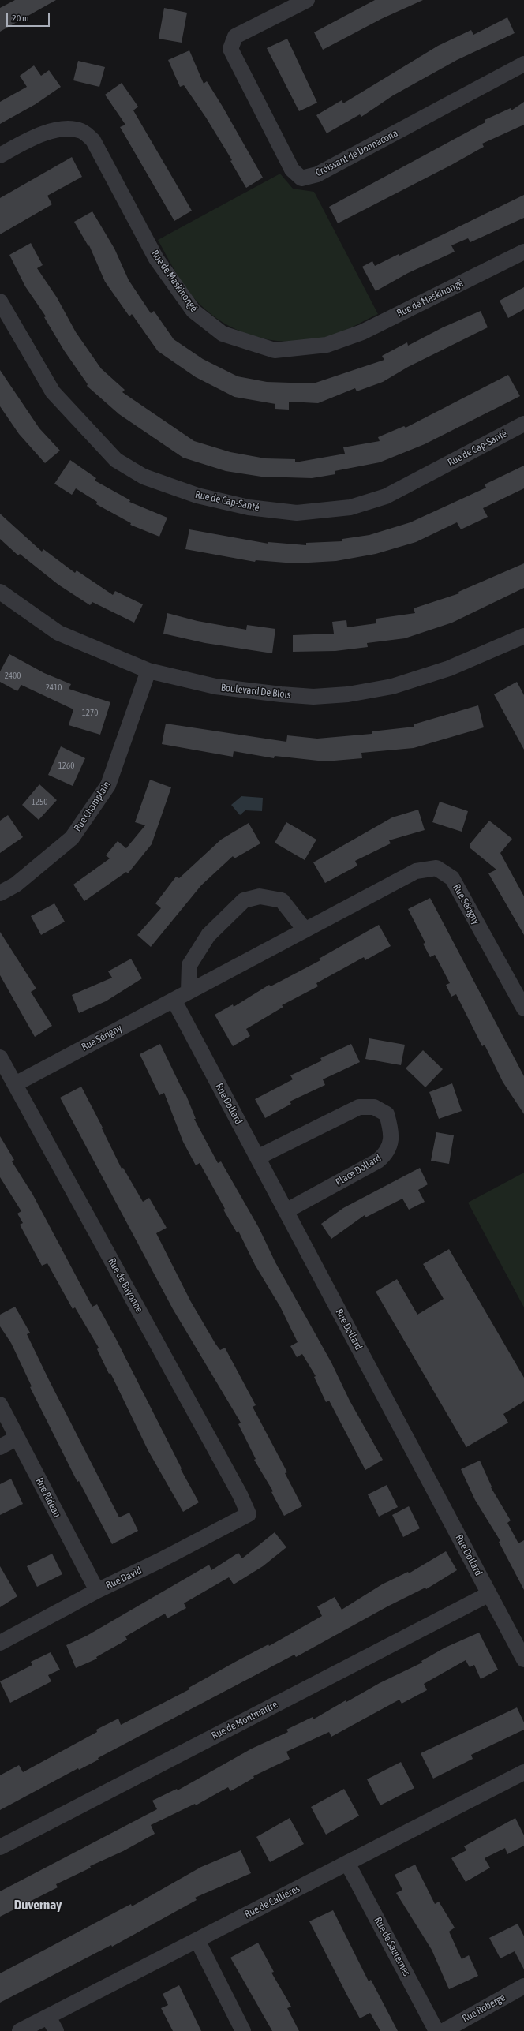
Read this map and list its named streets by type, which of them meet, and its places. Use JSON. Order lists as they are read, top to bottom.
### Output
{
  "streets": {
    "street": [
      "Croissant de Donnacona",
      "Rue de Maskinongé",
      "Rue de Cap-Santé",
      "Boulevard De Blois",
      "Rue Champlain",
      "Rue Sérigny",
      "Rue Dollard",
      "Place Dollard",
      "Rue de Bayonne",
      "Rue Rideau",
      "Rue David",
      "Rue de Montmartre",
      "Rue de Callières",
      "Rue de Sauternes",
      "Rue Roberge"
    ]
  },
  "crossings": [
    ["Boulevard De Blois", "Rue Champlain"],
    ["Rue Sérigny", "Rue Dollard"],
    ["Rue Sérigny", "Rue de Bayonne"],
    ["Rue Dollard", "Place Dollard"],
    ["Rue Dollard", "Rue de Montmartre"],
    ["Rue de Bayonne", "Rue David"],
    ["Rue Rideau", "Rue David"],
    ["Rue de Callières", "Rue de Sauternes"]
  ],
  "districts": ["Duvernay"],
  "house_numbers": [
    "2400",
    "2410",
    "1270",
    "1260",
    "1250"
  ],
  "scale_bar": "20 m"
}
